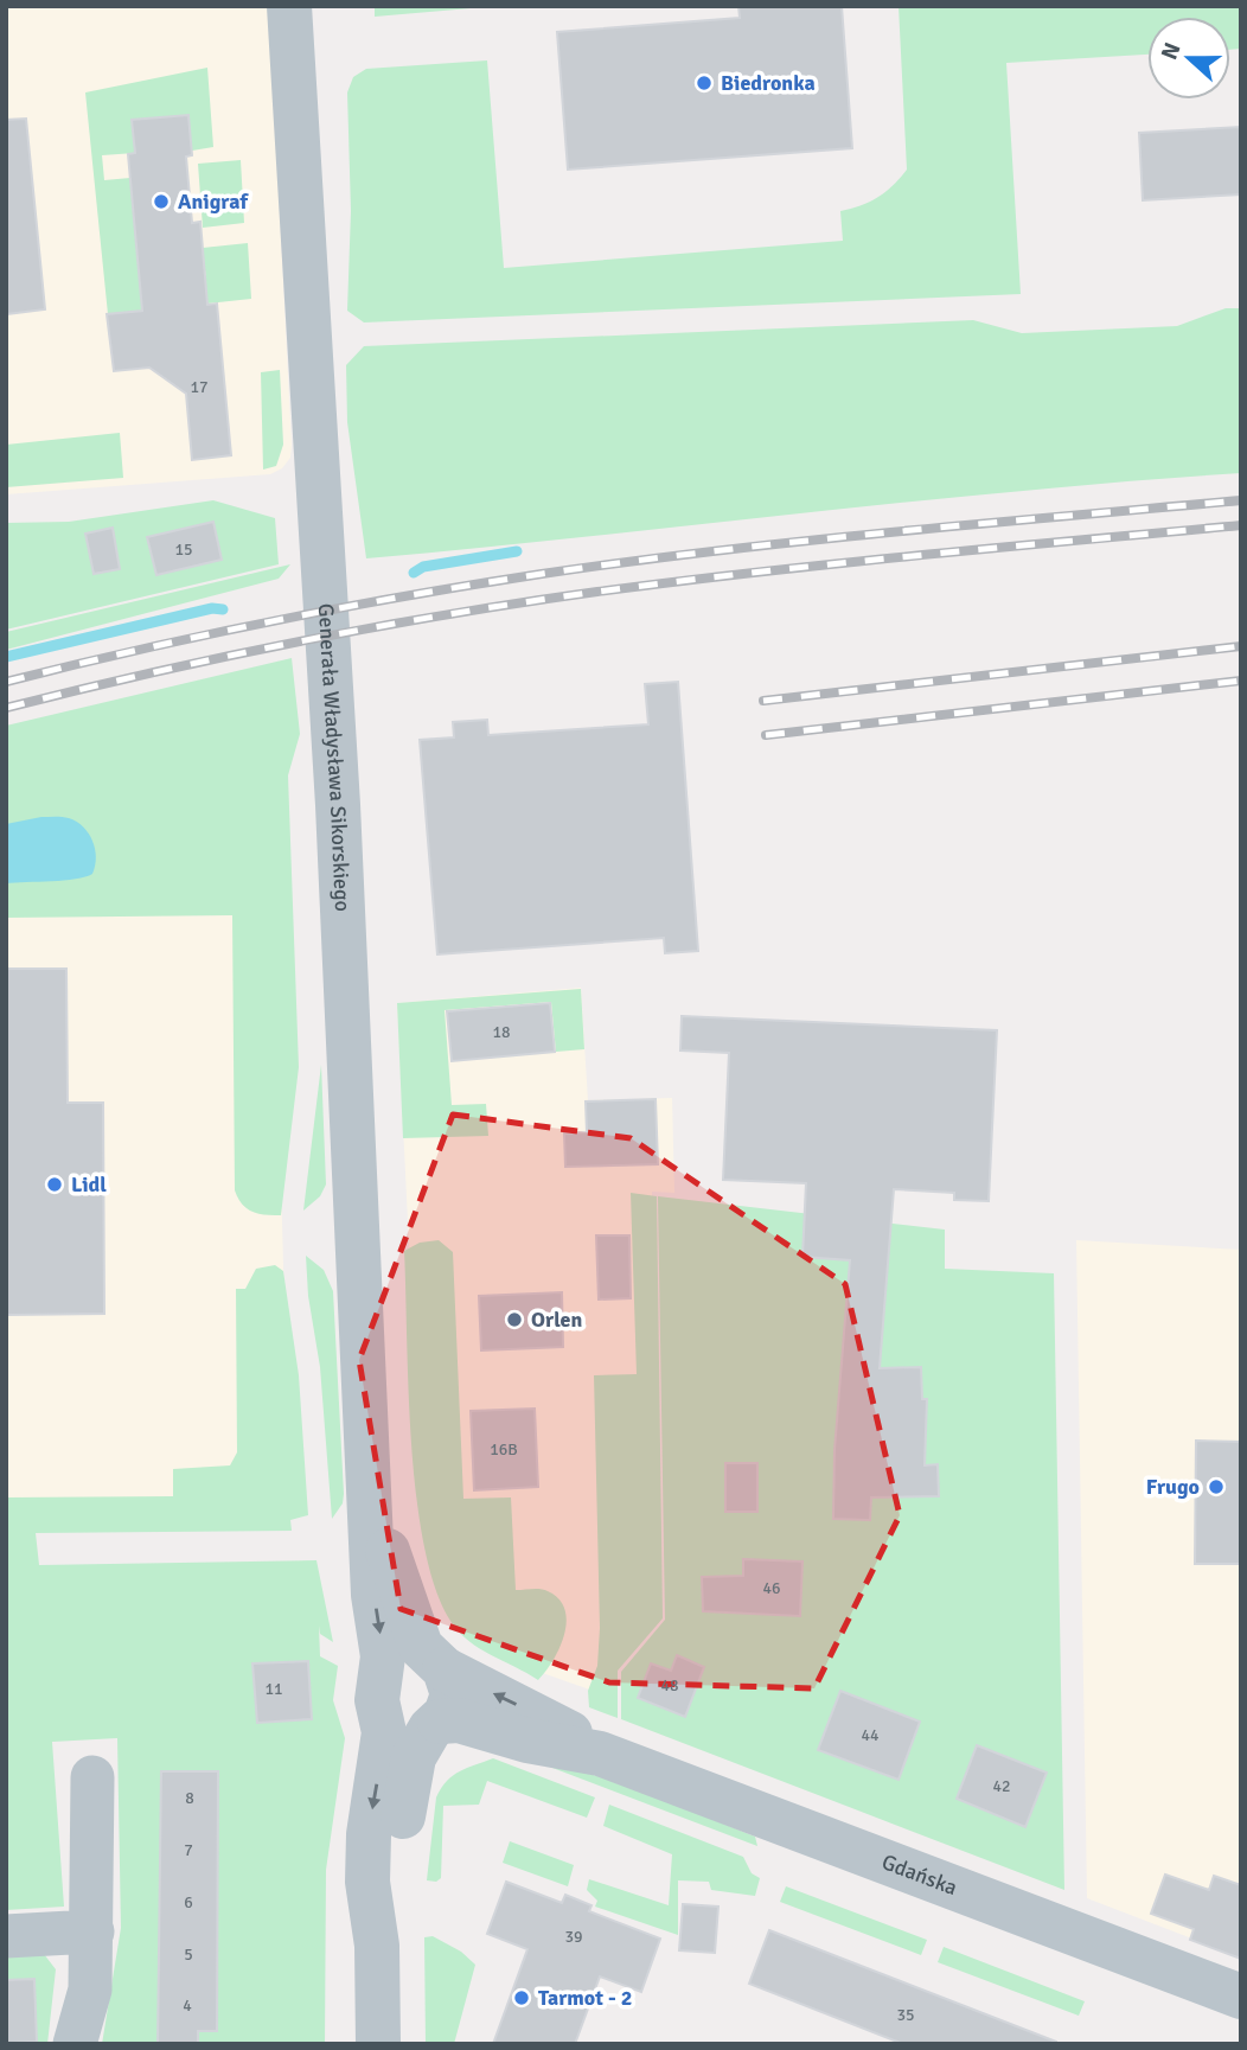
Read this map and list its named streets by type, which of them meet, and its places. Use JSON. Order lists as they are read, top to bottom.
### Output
{
  "streets": {
    "street": ["Generała Władysława Sikorskiego", "Gdańska"]
  },
  "crossings": [
    ["Generała Władysława Sikorskiego", "Gdańska"]
  ],
  "places": [
    "Biedronka",
    "Anigraf",
    "Lidl",
    "Orlen",
    "Frugo",
    "Tarmot - 2"
  ],
  "house_numbers": [
    "17",
    "15",
    "18",
    "16B",
    "46",
    "48",
    "11",
    "44",
    "42",
    "8",
    "7",
    "6",
    "39",
    "5",
    "4",
    "35"
  ],
  "north": "left"
}
